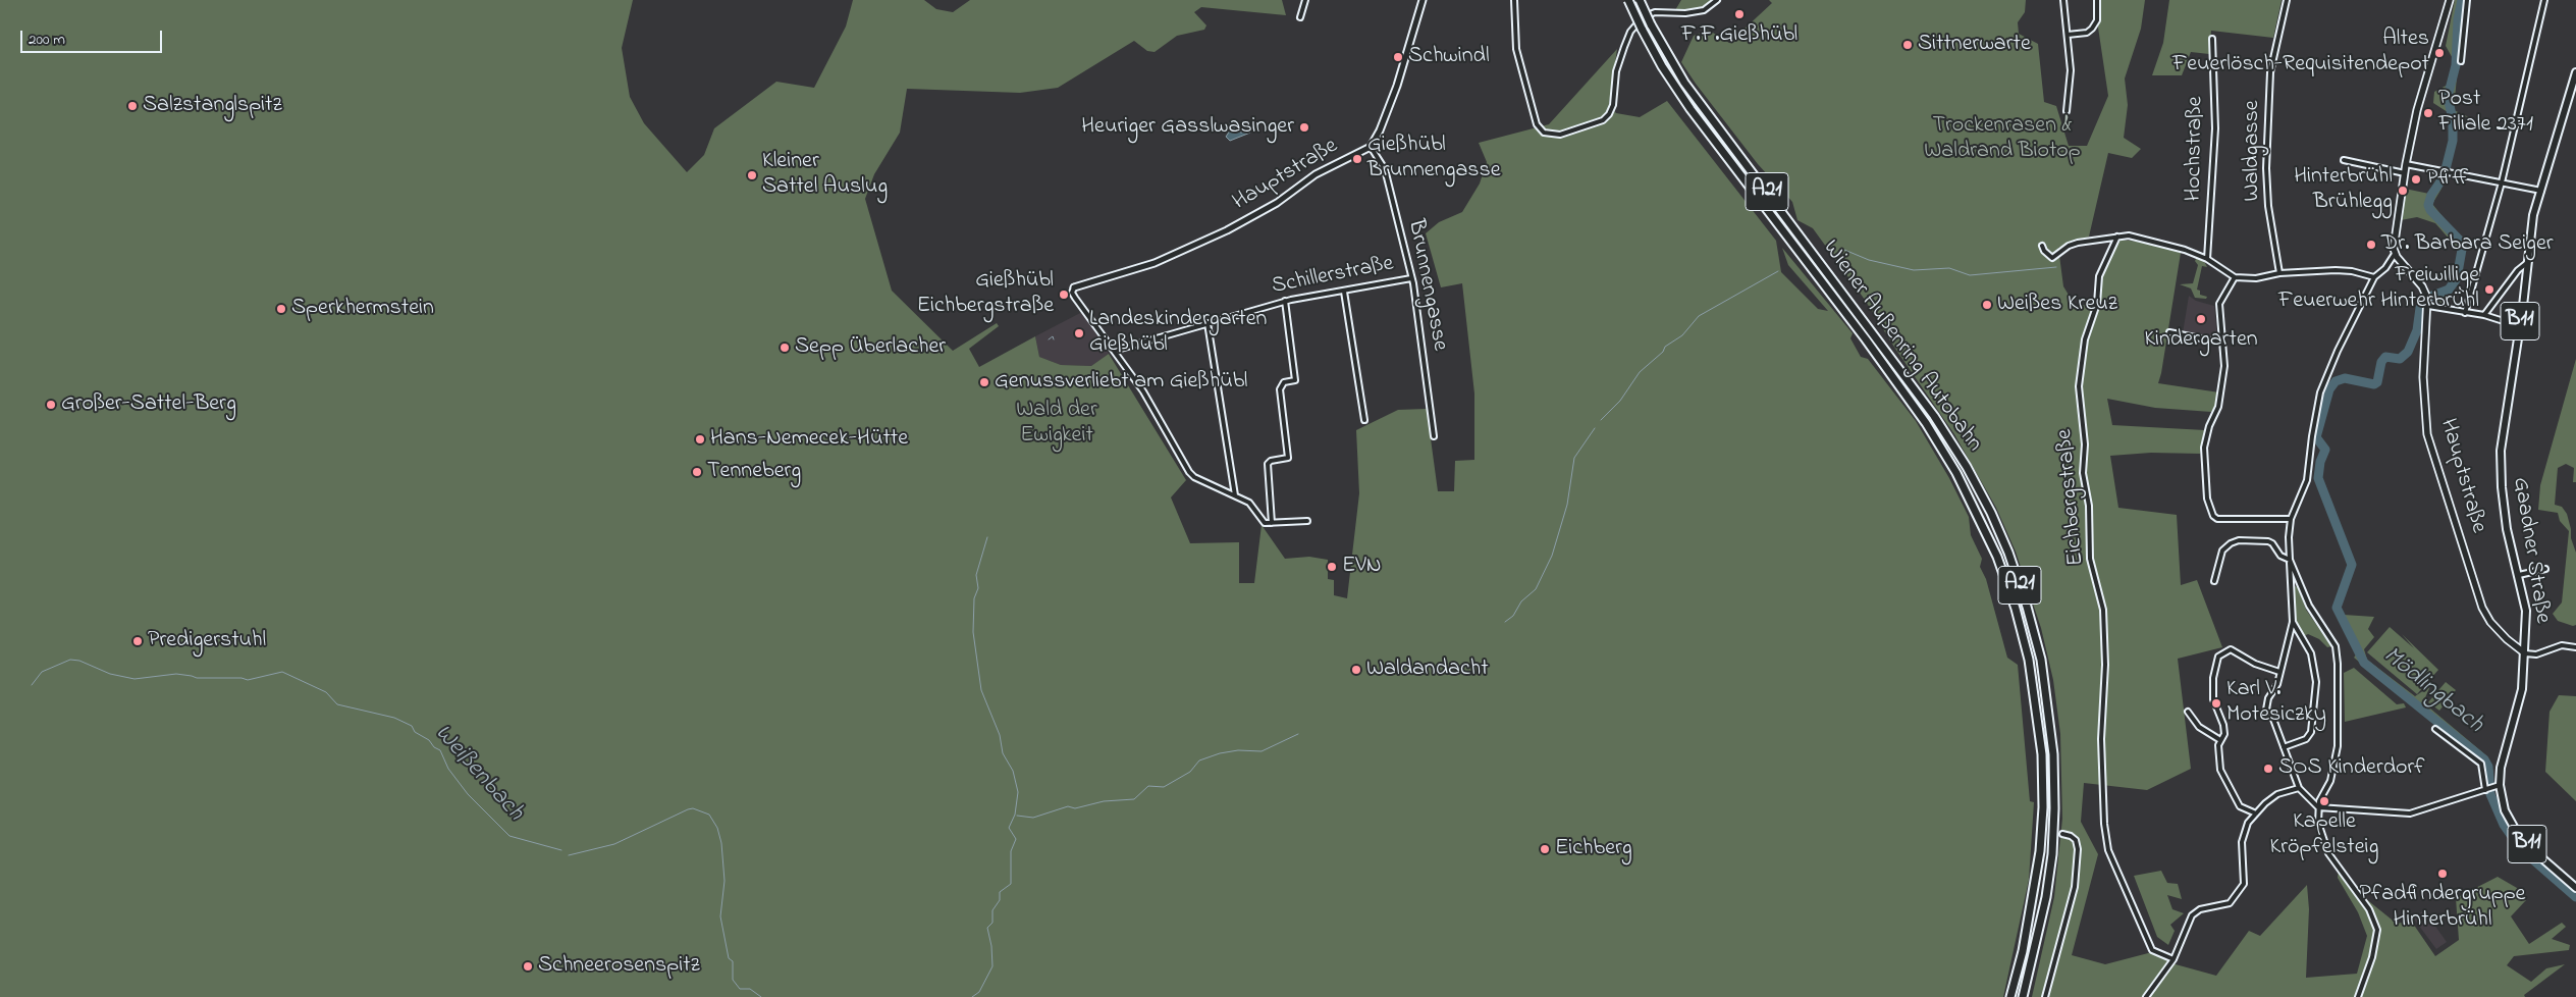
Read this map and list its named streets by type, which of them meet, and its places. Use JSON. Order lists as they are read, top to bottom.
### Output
{
  "streets": {
    "highway": ["A21", "Wiener Außenring Autobahn"],
    "main road": ["Hauptstraße", "B11", "Gaadner Straße"],
    "street": [
      "Hochstraße",
      "Waldgasse",
      "Schillerstraße",
      "Brunnengasse",
      "Eichbergstraße"
    ]
  },
  "crossings": [
    ["Hauptstraße", "Brunnengasse"],
    ["Hauptstraße", "Gaadner Straße"],
    ["Schillerstraße", "Brunnengasse"]
  ],
  "water": ["Mödlingbach", "Weißenbach"],
  "parks": ["Trockenrasen & Waldrand Biotop", "Wald der Ewigkeit"],
  "places": [
    "F.F.Gießhübl",
    "Sittnerwarte",
    "Altes Feuerlösch-Requisitendepot",
    "Schwindl",
    "Salzstanglspitz",
    "Post Filiale 2371",
    "Heuriger Gasslwasinger",
    "Gießhübl Brunnengasse",
    "Kleiner Sattel Auslug",
    "Pfiff",
    "Hinterbrühl Brühlegg",
    "Dr. Barbara Seiger",
    "Freiwillige Feuerwehr Hinterbrühl",
    "Gießhübl Eichbergstraße",
    "Weißes Kreuz",
    "Sperkhermstein",
    "Kindergarten",
    "Landeskindergarten Gießhübl",
    "Sepp Überlacher",
    "Genussverliebt am Gießhübl",
    "Großer-Sattel-Berg",
    "Hans-Nemecek-Hütte",
    "Tenneberg",
    "EVN",
    "Predigerstuhl",
    "Waldandacht",
    "Karl V. Motesiczky",
    "SOS Kinderdorf",
    "Kapelle Kröpfelsteig",
    "Eichberg",
    "Pfadfindergruppe Hinterbrühl",
    "Schneerosenspitz"
  ],
  "scale_bar": "200 m"
}
